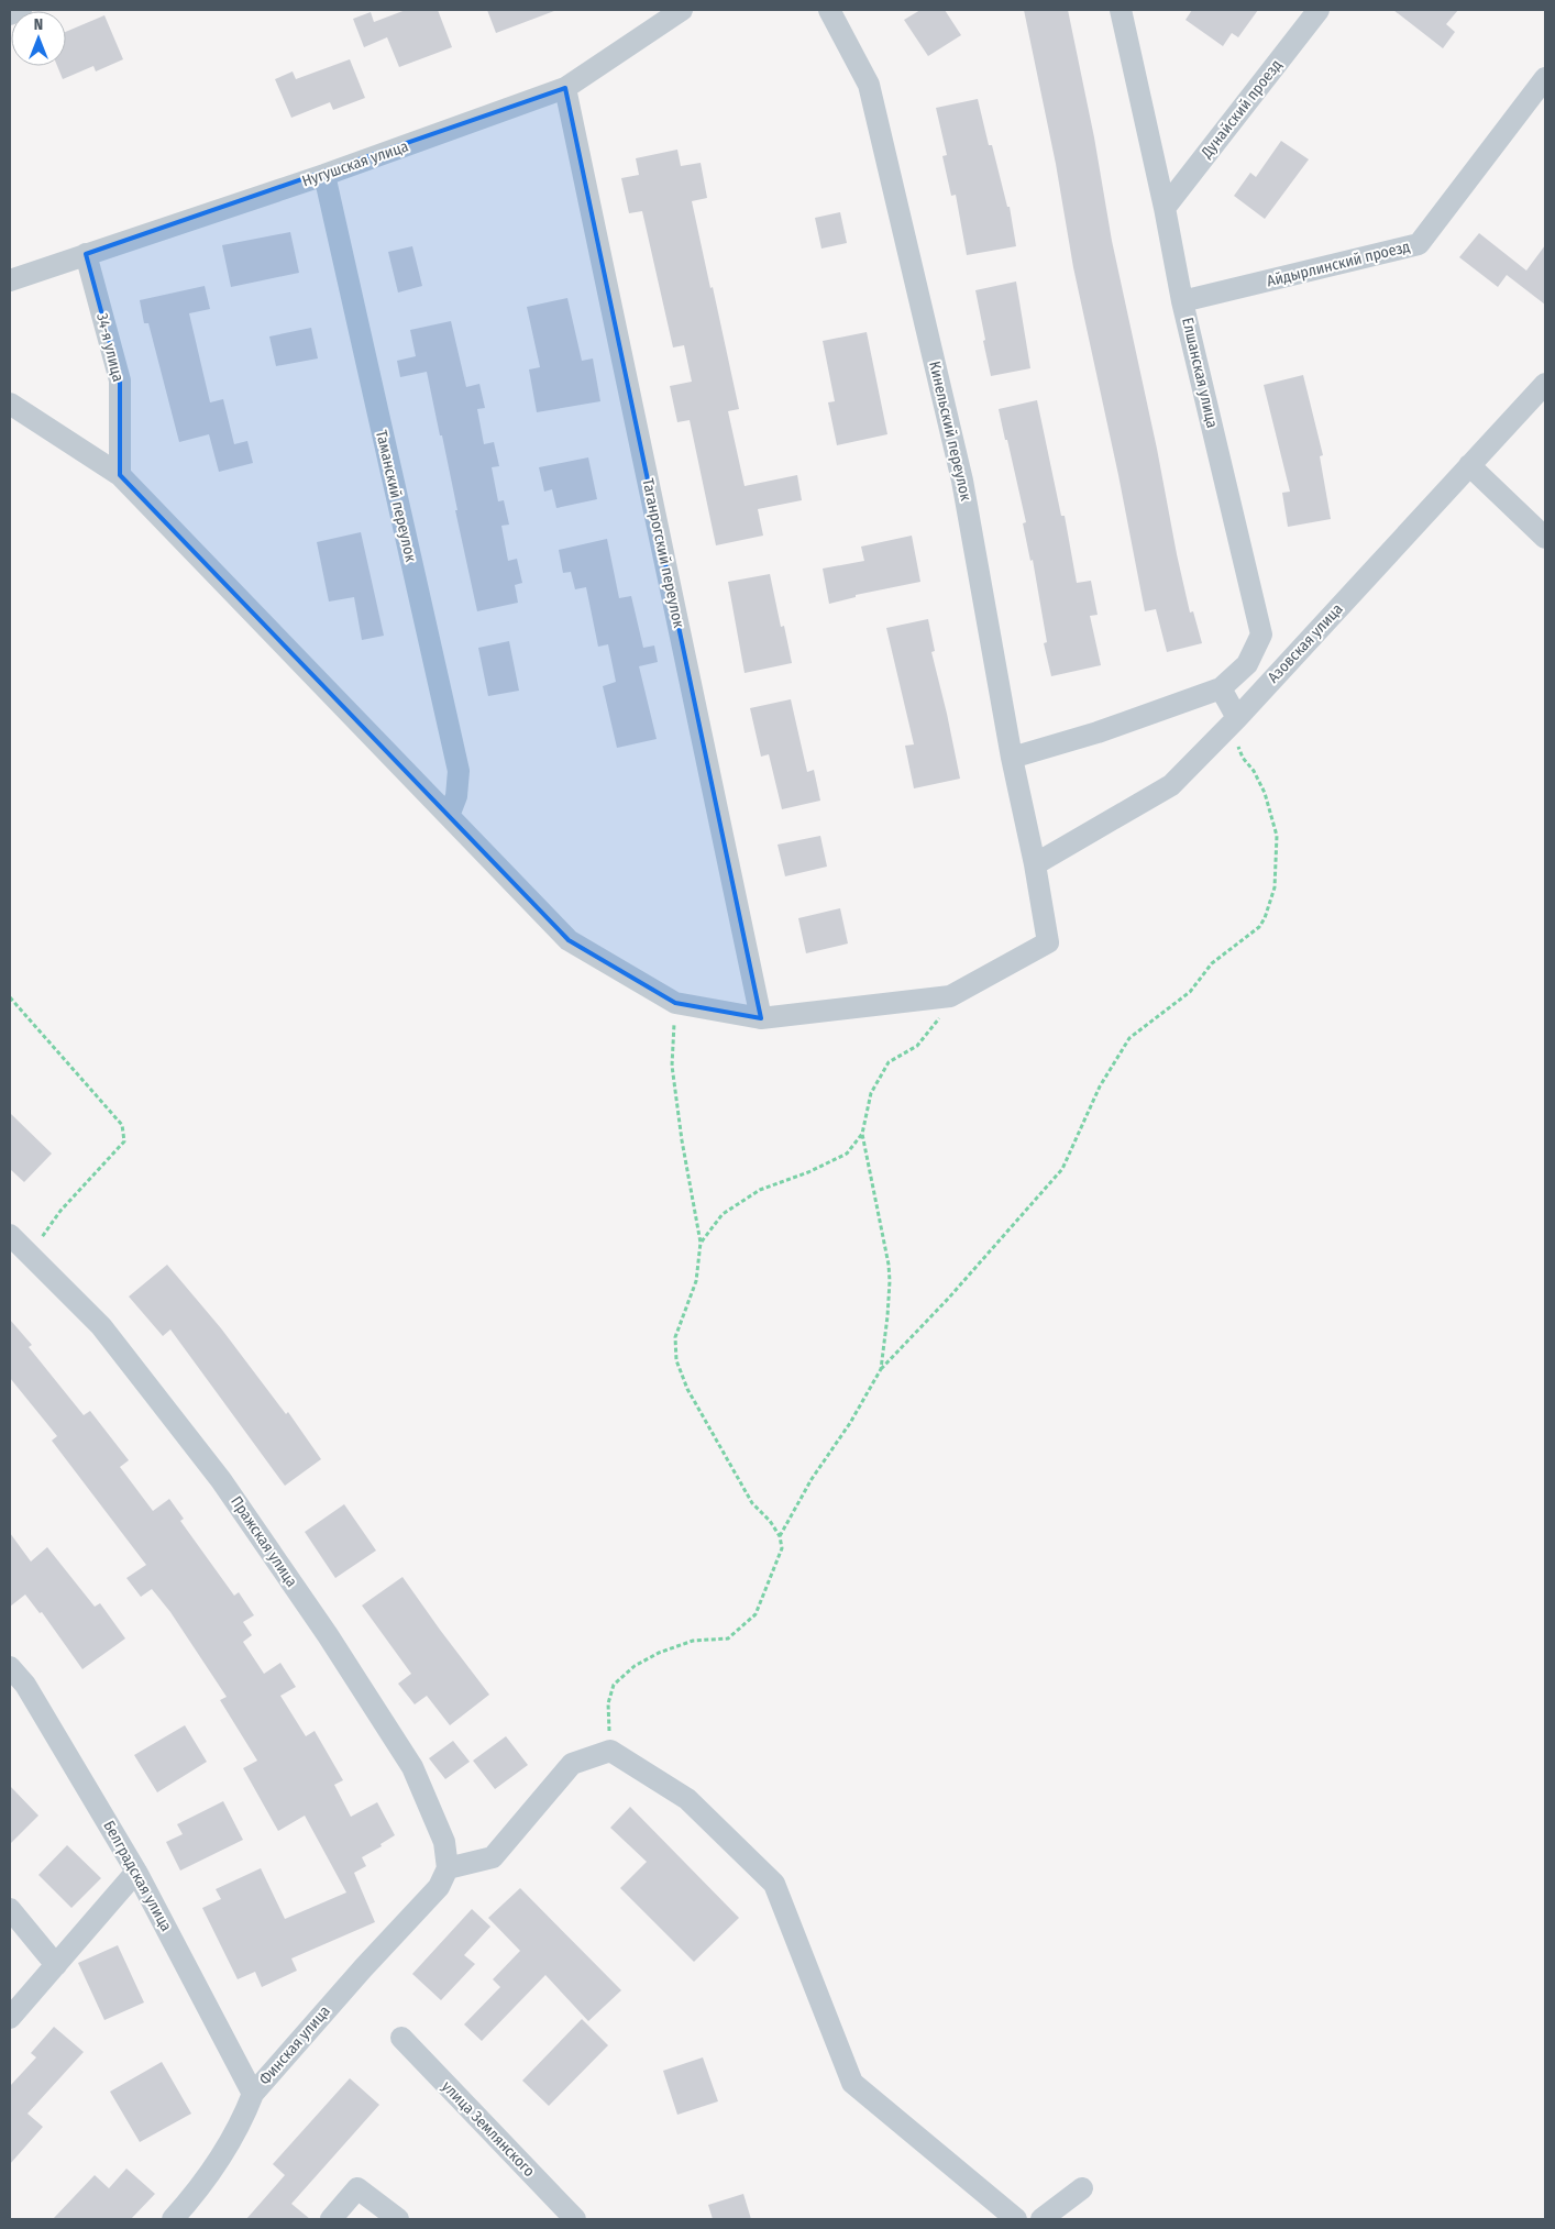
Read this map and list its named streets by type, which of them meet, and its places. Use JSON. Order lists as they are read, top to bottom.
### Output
{
  "streets": {
    "street": [
      "Дунайский проезд",
      "Нугушская улица",
      "Айдырлинский проезд",
      "34-я улица",
      "Елшанская улица",
      "Кинельский переулок",
      "Таманский переулок",
      "Таганрогский переулок",
      "Азовская улица",
      "Пражская улица",
      "Белградская улица",
      "Финская улица",
      "улица Землянского"
    ]
  },
  "crossings": [
    ["Дунайский проезд", "Елшанская улица"],
    ["Нугушская улица", "34-я улица"],
    ["Нугушская улица", "Таманский переулок"],
    ["Нугушская улица", "Таганрогский переулок"],
    ["Айдырлинский проезд", "Елшанская улица"],
    ["Кинельский переулок", "Азовская улица"],
    ["Пражская улица", "Финская улица"],
    ["Белградская улица", "Финская улица"]
  ],
  "north": "top"
}
